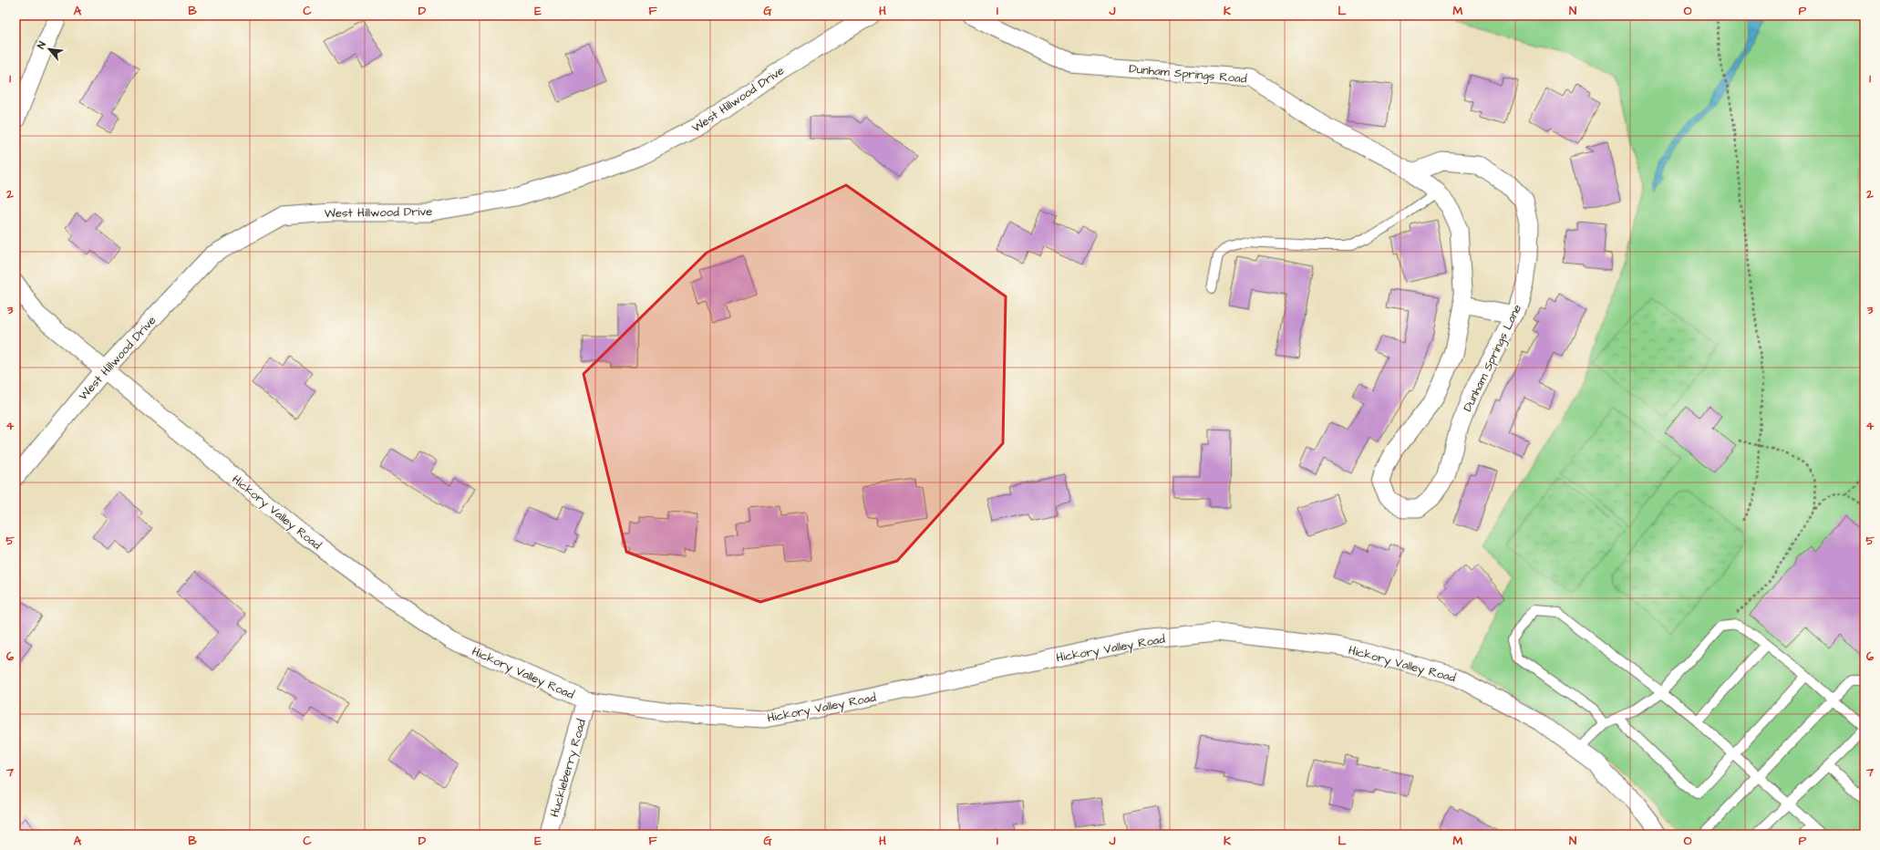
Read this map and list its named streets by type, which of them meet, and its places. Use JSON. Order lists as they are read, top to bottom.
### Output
{
  "streets": {
    "street": [
      "Dunham Springs Road",
      "West Hillwood Drive",
      "Dunham Springs Lane",
      "Hickory Valley Road",
      "Huckleberry Road"
    ]
  },
  "crossings": [
    ["Dunham Springs Road", "Dunham Springs Lane"],
    ["West Hillwood Drive", "Hickory Valley Road"],
    ["Hickory Valley Road", "Huckleberry Road"]
  ],
  "north": "top left",
  "grid": {
    "columns": [
      "A",
      "B",
      "C",
      "D",
      "E",
      "F",
      "G",
      "H",
      "I",
      "J",
      "K",
      "L",
      "M",
      "N",
      "O",
      "P"
    ],
    "rows": [
      "1",
      "2",
      "3",
      "4",
      "5",
      "6",
      "7"
    ]
  }
}
